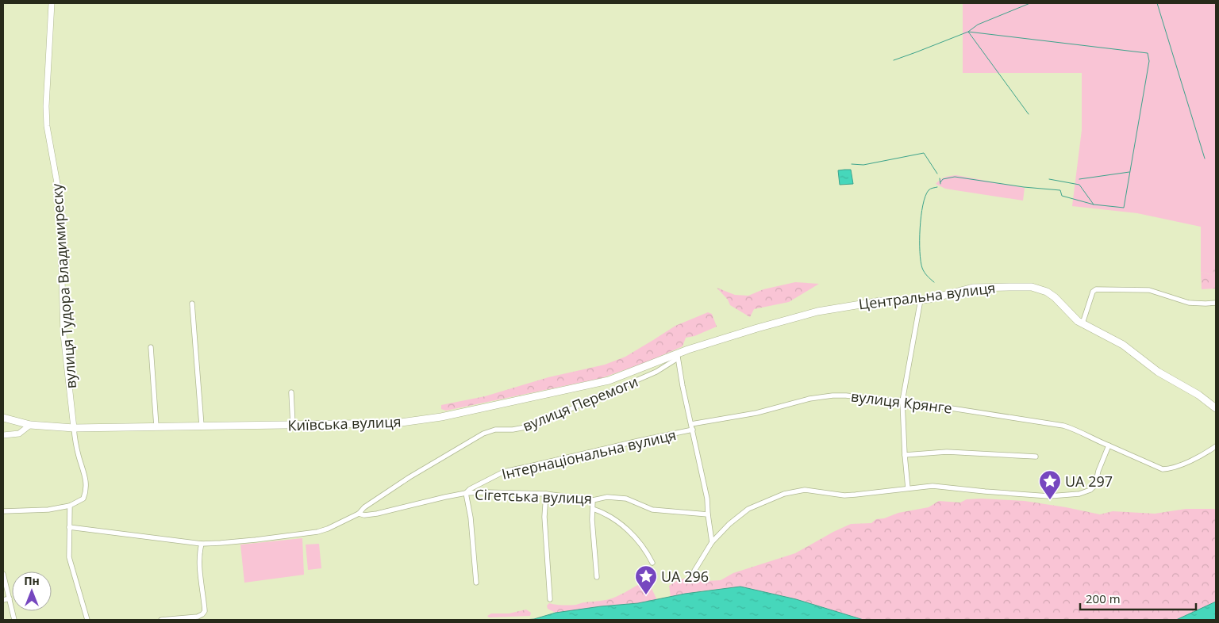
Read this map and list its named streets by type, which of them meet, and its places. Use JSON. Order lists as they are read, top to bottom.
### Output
{
  "streets": {
    "main road": ["Центральна вулиця", "Київська вулиця"],
    "street": [
      "вулиця Тудора Владимиреску",
      "вулиця Крянге",
      "вулиця Перемоги",
      "Інтернаціональна вулиця",
      "Сігетська вулиця"
    ]
  },
  "crossings": [
    ["вулиця Тудора Владимиреску", "Київська вулиця"],
    ["Центральна вулиця", "вулиця Перемоги"],
    ["Центральна вулиця", "Київська вулиця"],
    ["Центральна вулиця", "Інтернаціональна вулиця"],
    ["вулиця Крянге", "Інтернаціональна вулиця"],
    ["вулиця Перемоги", "Київська вулиця"],
    ["вулиця Перемоги", "Інтернаціональна вулиця"],
    ["вулиця Перемоги", "Сігетська вулиця"],
    ["Київська вулиця", "Інтернаціональна вулиця"],
    ["Інтернаціональна вулиця", "Сігетська вулиця"]
  ],
  "places": {
    "place": ["UA 297", "UA 296"]
  },
  "scale_bar": "200 m",
  "north": "top"
}
